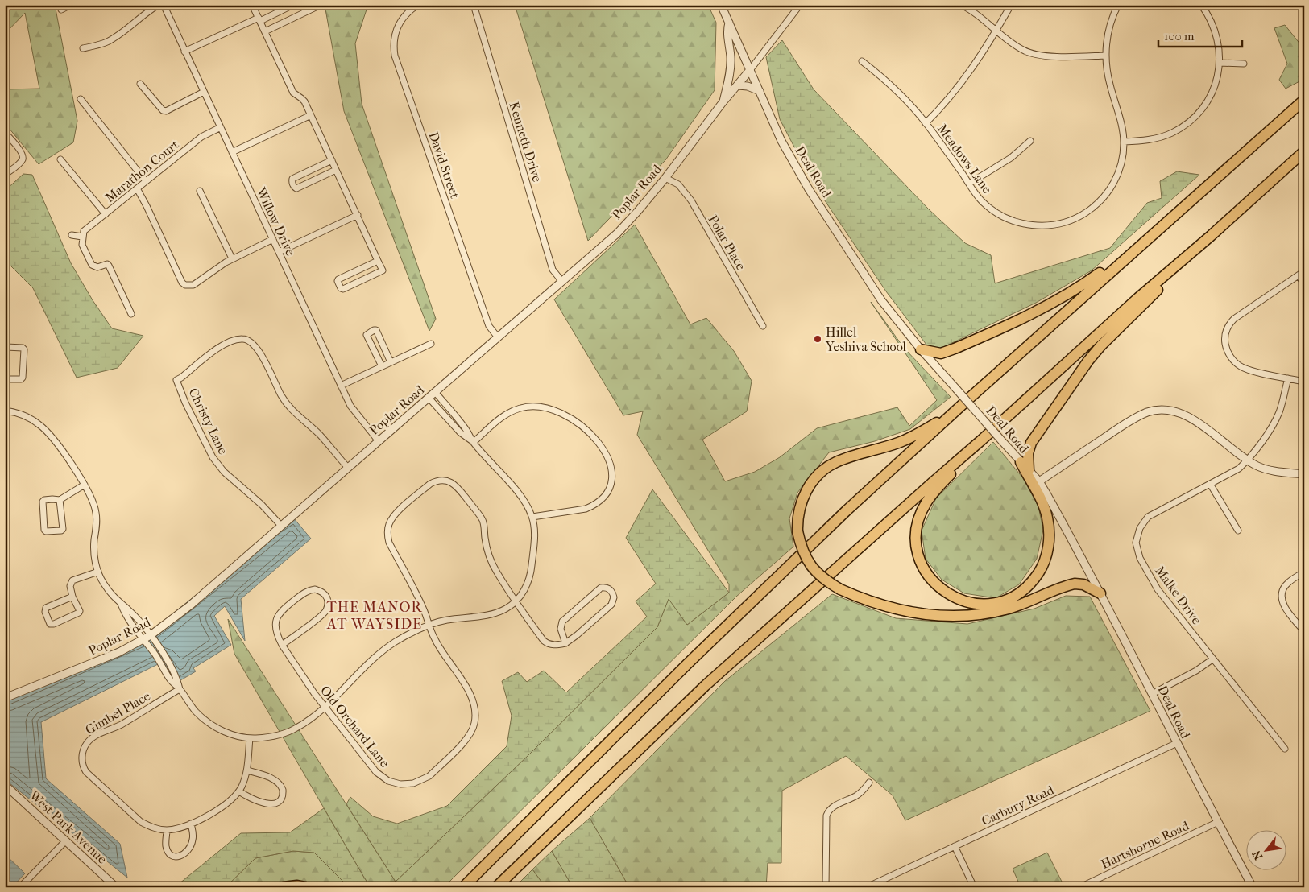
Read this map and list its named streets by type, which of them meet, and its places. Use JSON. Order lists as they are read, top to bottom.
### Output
{
  "streets": {
    "street": [
      "Kenneth Drive",
      "Meadows Lane",
      "David Street",
      "Marathon Court",
      "Deal Road",
      "Poplar Road",
      "Willow Drive",
      "Polar Place",
      "Christy Lane",
      "Malke Drive",
      "Gimbel Place",
      "Old Orchard Lane",
      "Carbury Road",
      "West Park Avenue",
      "Hartshorne Road"
    ]
  },
  "crossings": [
    ["Kenneth Drive", "Poplar Road"],
    ["David Street", "Poplar Road"],
    ["Marathon Court", "Willow Drive"],
    ["Deal Road", "Poplar Road"],
    ["Deal Road", "Carbury Road"],
    ["Deal Road", "Hartshorne Road"],
    ["Poplar Road", "Willow Drive"],
    ["Poplar Road", "Polar Place"],
    ["Poplar Road", "Christy Lane"]
  ],
  "districts": ["THE MANOR AT WAYSIDE"],
  "places": ["Hillel Yeshiva School"],
  "scale_bar": "100 m",
  "north": "bottom left"
}
